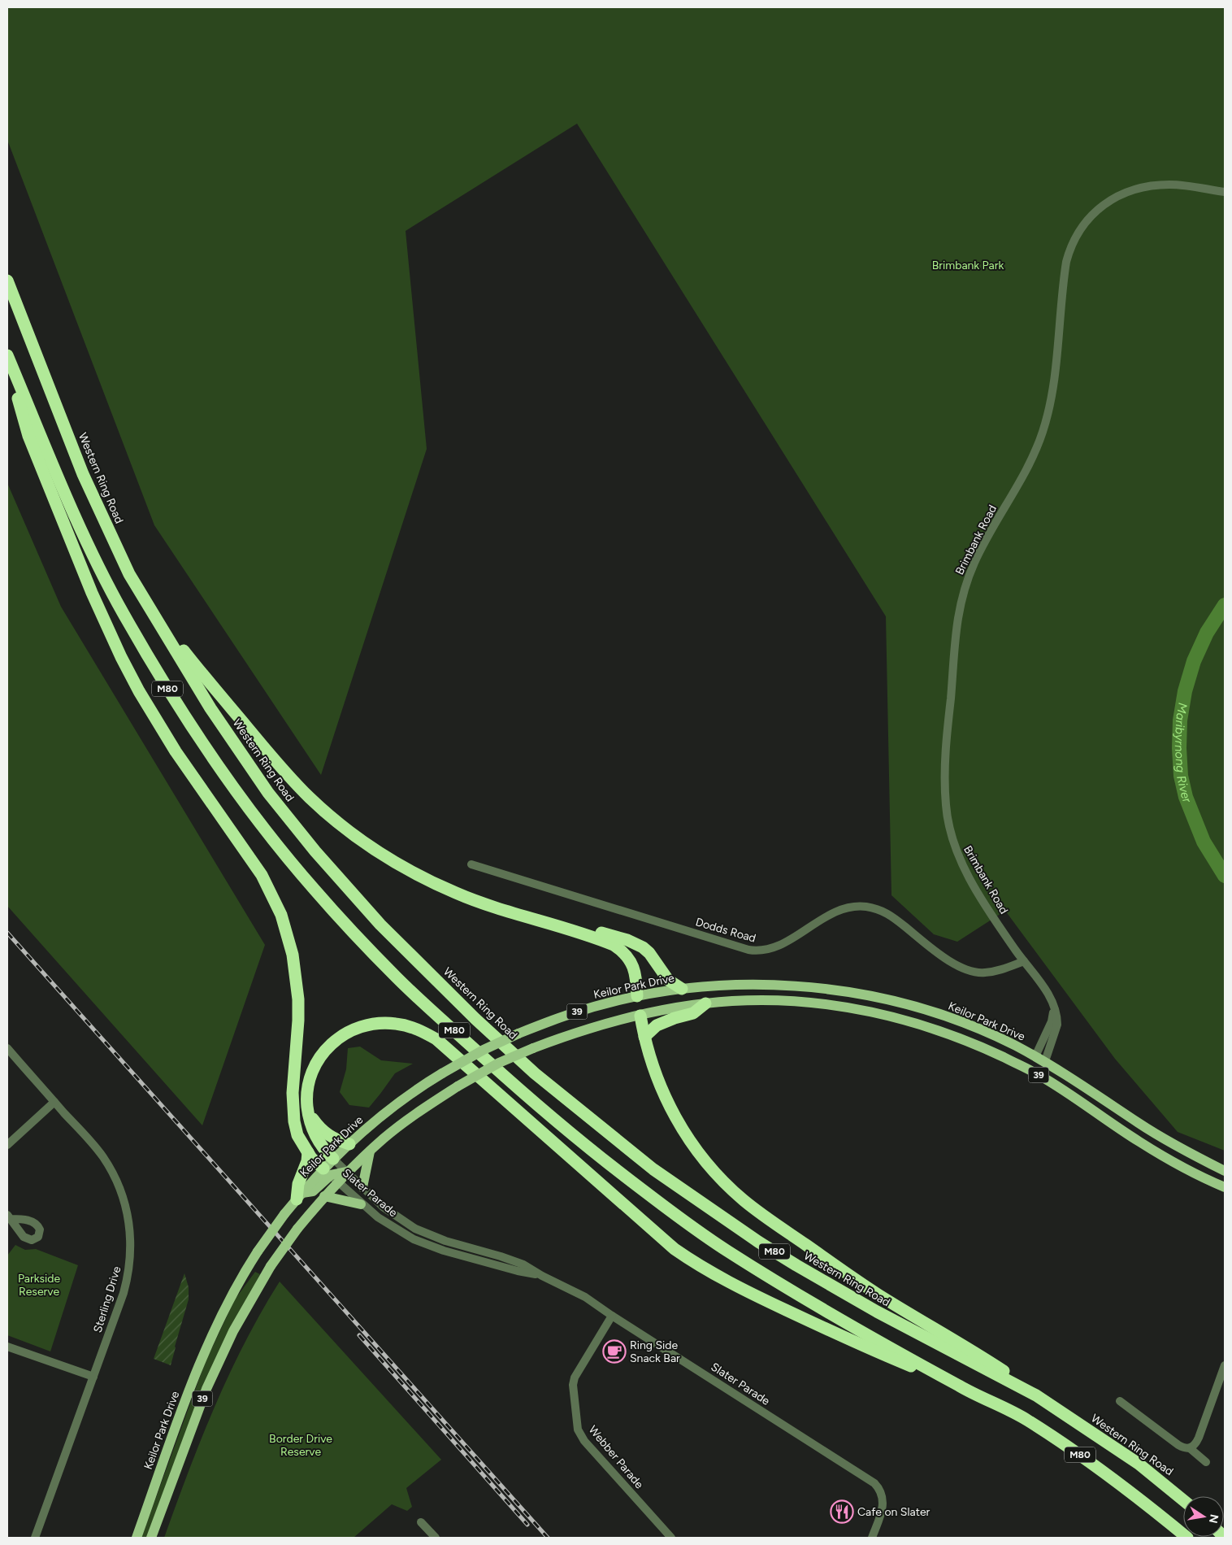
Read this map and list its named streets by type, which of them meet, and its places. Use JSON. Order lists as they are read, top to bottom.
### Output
{
  "streets": {
    "highway": ["Western Ring Road", "M80"],
    "main road": ["Keilor Park Drive", "39"],
    "street": [
      "Brimbank Road",
      "Dodds Road",
      "Slater Parade",
      "Sterling Drive",
      "Webber Parade"
    ]
  },
  "crossings": [
    ["Brimbank Road", "Dodds Road"],
    ["Brimbank Road", "Keilor Park Drive"],
    ["Keilor Park Drive", "Slater Parade"],
    ["Slater Parade", "Webber Parade"]
  ],
  "water": ["Maribyrnong River"],
  "parks": ["Brimbank Park", "Parkside Reserve", "Border Drive Reserve"],
  "places": {
    "cafe": ["Ring Side Snack Bar"],
    "restaurant": ["Cafe on Slater"]
  },
  "north": "right"
}
